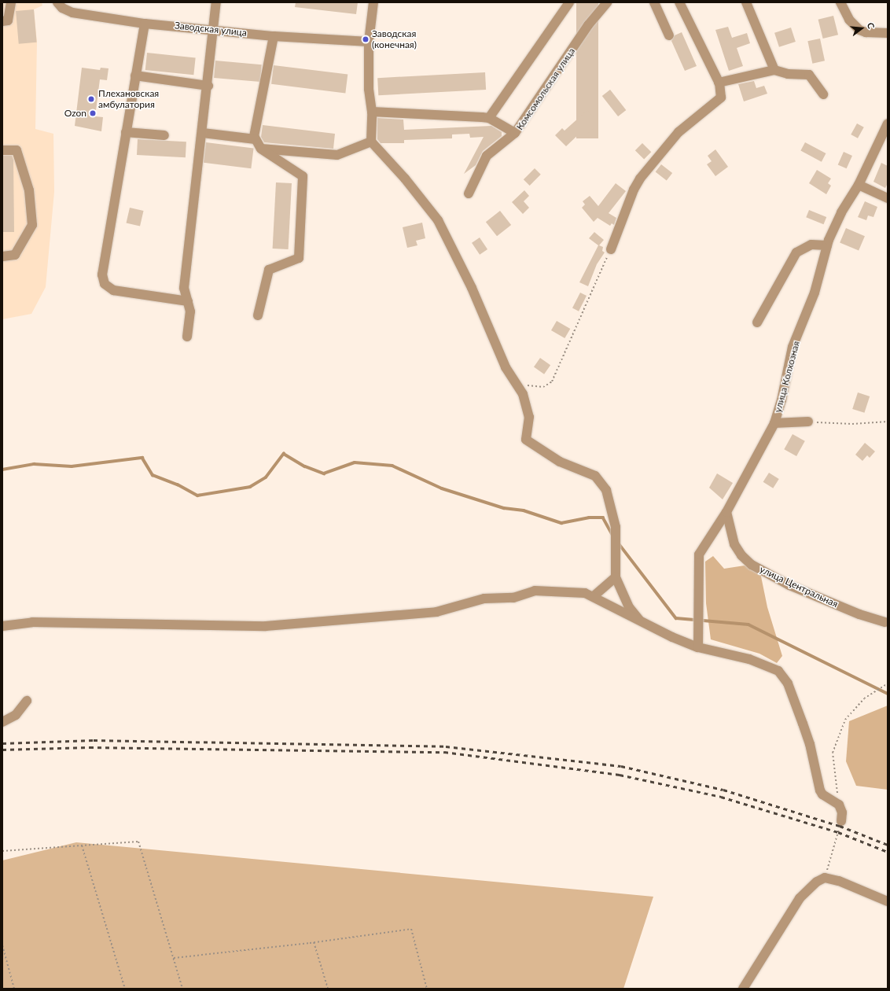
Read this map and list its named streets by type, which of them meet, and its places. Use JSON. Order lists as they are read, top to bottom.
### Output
{
  "streets": {
    "street": [
      "Заводская улица",
      "Комсомольская улица",
      "улица Колхозная",
      "улица Центральная"
    ]
  },
  "crossings": [
    ["улица Колхозная", "улица Центральная"]
  ],
  "places": ["Заводская (конечная)", "Плехановская амбулатория", "Ozon"],
  "north": "right"
}
